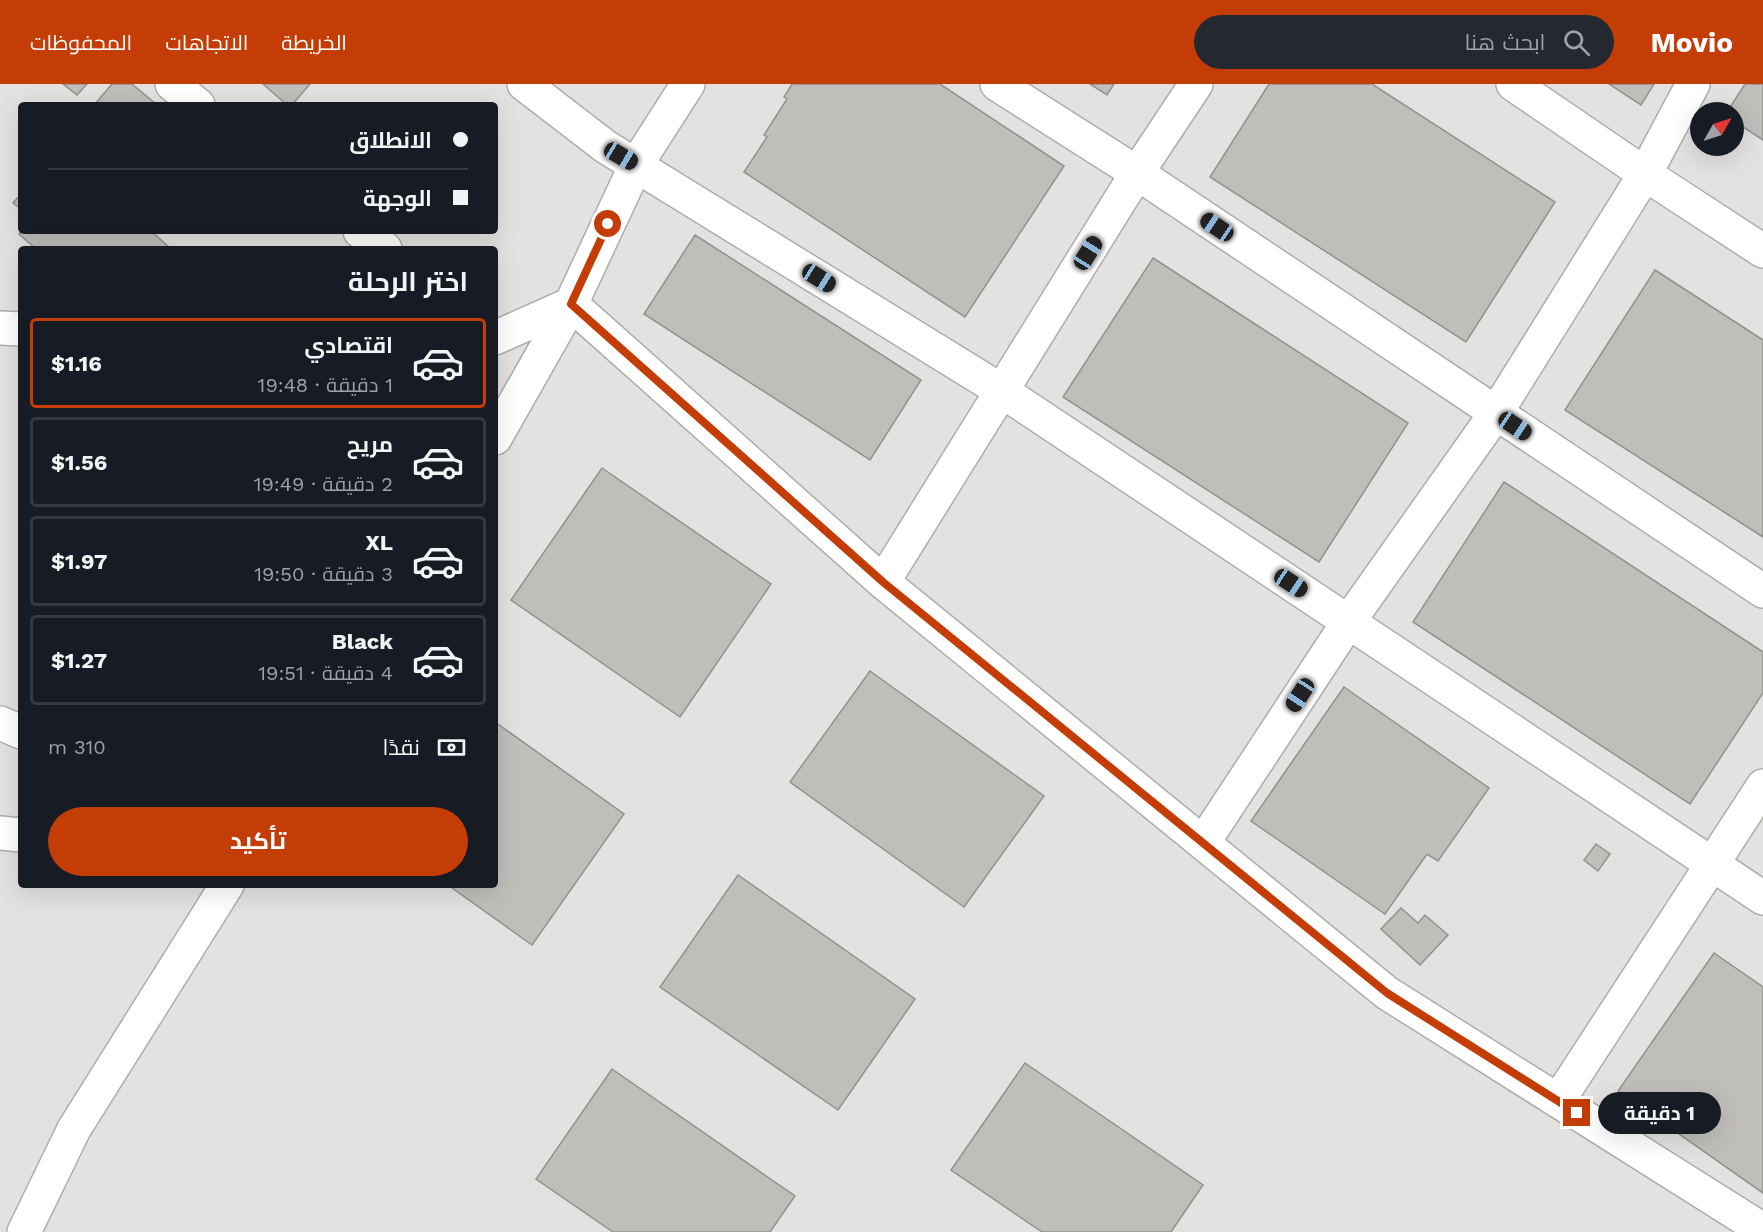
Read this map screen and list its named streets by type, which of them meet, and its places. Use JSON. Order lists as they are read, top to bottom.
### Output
{
  "north": "top right",
  "page": {
    "header": "Movio",
    "search": "ابحث هنا",
    "nav": ["الخريطة", "الاتجاهات", "المحفوظات"],
    "banner": ["الانطلاق", "الوجهة"],
    "heading": "اختر الرحلة",
    "list": [
      {
        "name": "اقتصادي",
        "note": "1 دقيقة · 19:48",
        "value": "$1.16"
      },
      {
        "name": "مريح",
        "note": "2 دقيقة · 19:49",
        "value": "$1.56"
      },
      {
        "name": "XL",
        "note": "3 دقيقة · 19:50",
        "value": "$1.97"
      },
      {
        "name": "Black",
        "note": "4 دقيقة · 19:51",
        "value": "$1.27"
      }
    ],
    "pay": ["نقدًا", "310 m"],
    "buttons": "تأكيد",
    "bubble": "1 دقيقة"
  }
}
